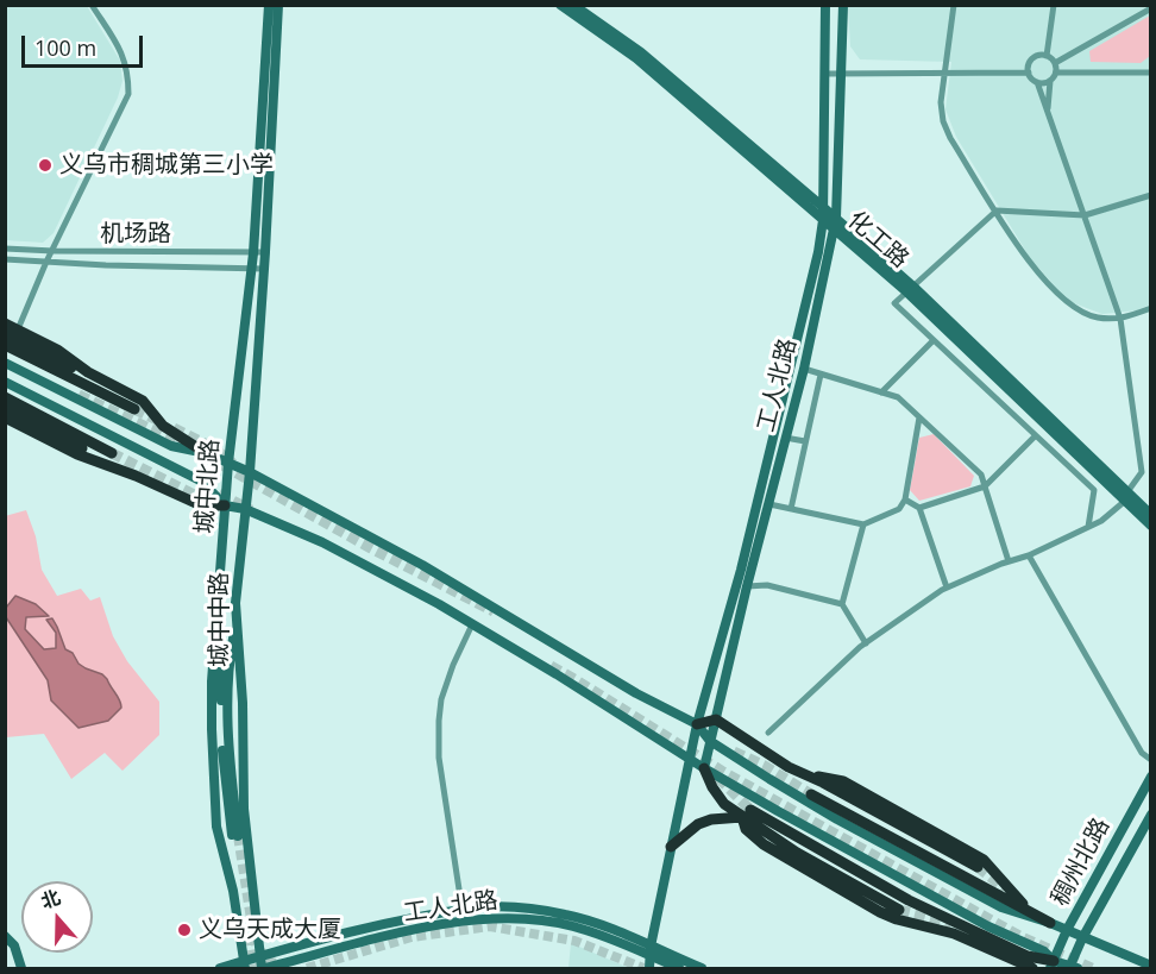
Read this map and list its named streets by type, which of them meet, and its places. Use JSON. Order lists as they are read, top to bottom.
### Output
{
  "streets": {
    "main road": [
      "化工路",
      "工人北路",
      "城中北路",
      "城中中路",
      "稠州北路"
    ],
    "street": ["机场路"]
  },
  "crossings": [
    ["机场路", "城中北路"],
    ["机场路", "城中中路"],
    ["化工路", "工人北路"],
    ["工人北路", "城中中路"]
  ],
  "places": ["义乌市稠城第三小学", "义乌天成大厦"],
  "scale_bar": "100 m",
  "north": "top"
}
